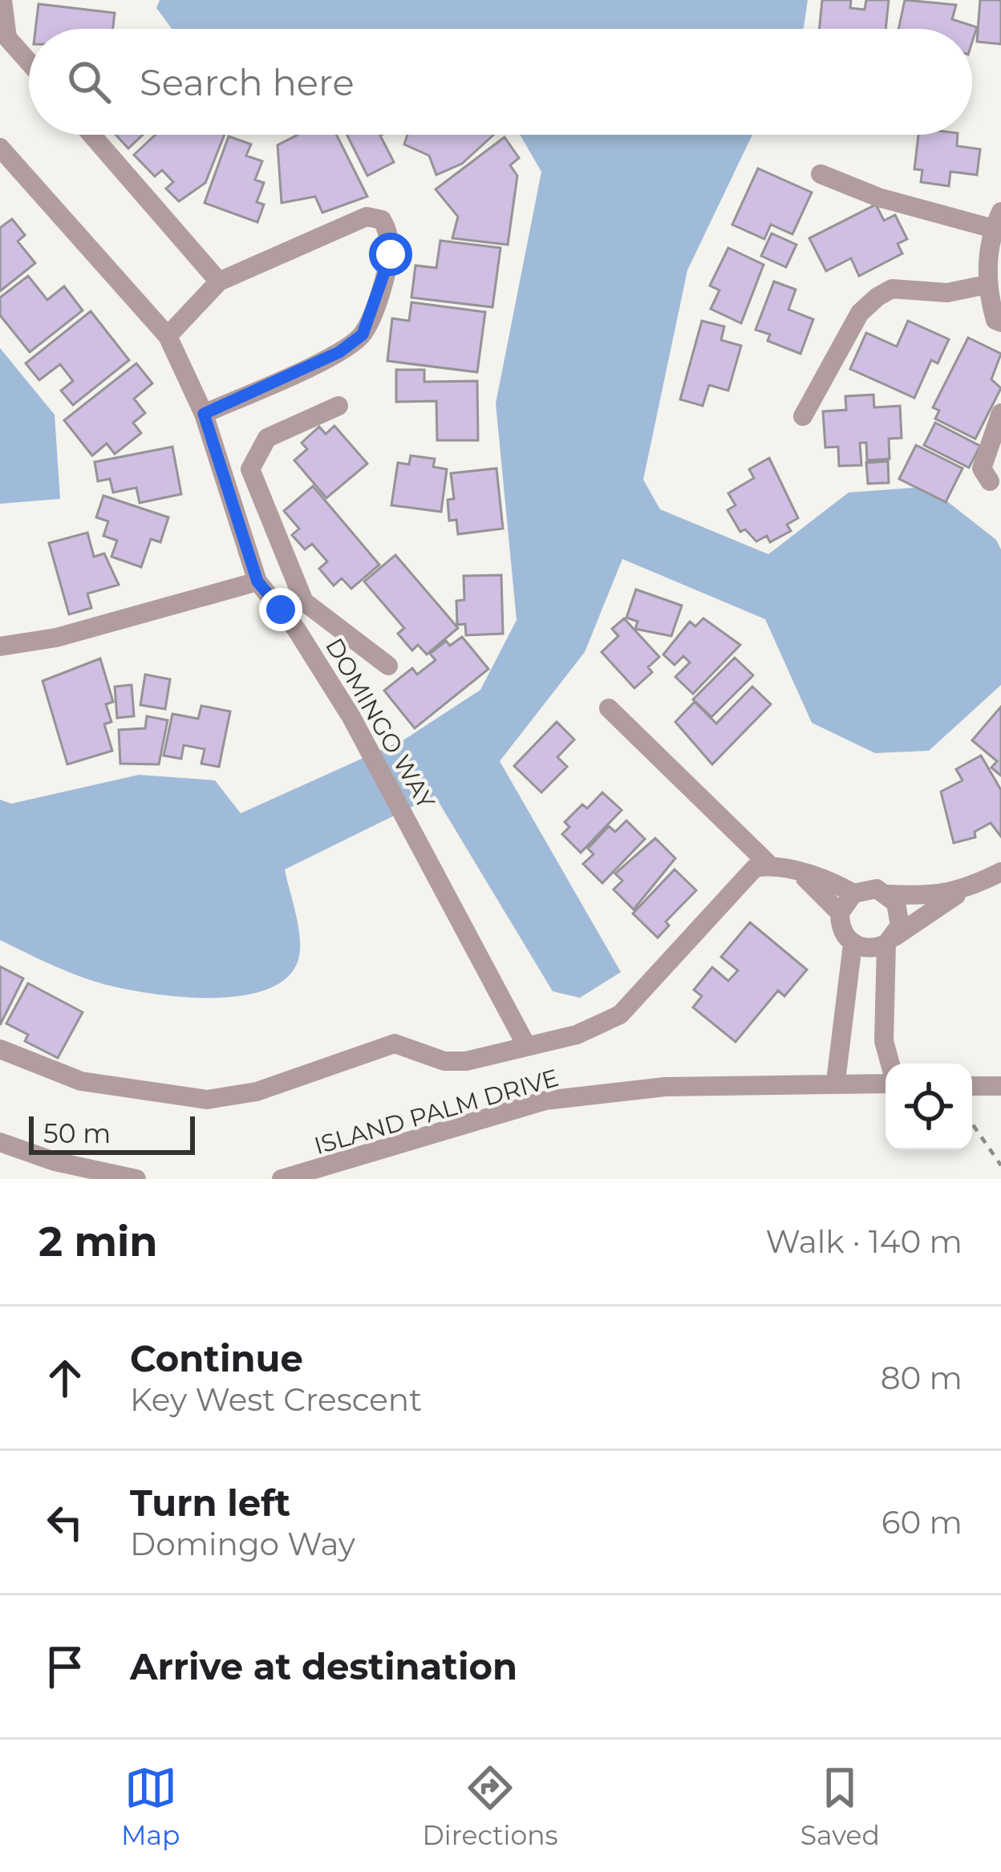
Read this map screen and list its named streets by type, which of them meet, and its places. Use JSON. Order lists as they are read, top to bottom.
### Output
{
  "streets": {
    "street": ["DOMINGO WAY", "ISLAND PALM DRIVE"]
  },
  "scale_bar": "50 m",
  "page": {
    "search": "Search here",
    "scale": "50 m",
    "heading": ["2 min", "Walk · 140 m"],
    "list": [
      ["Continue", "Key West Crescent", "80 m"],
      ["Turn left", "Domingo Way", "60 m"],
      "Arrive at destination"
    ],
    "nav": ["Map", "Directions", "Saved"]
  }
}
